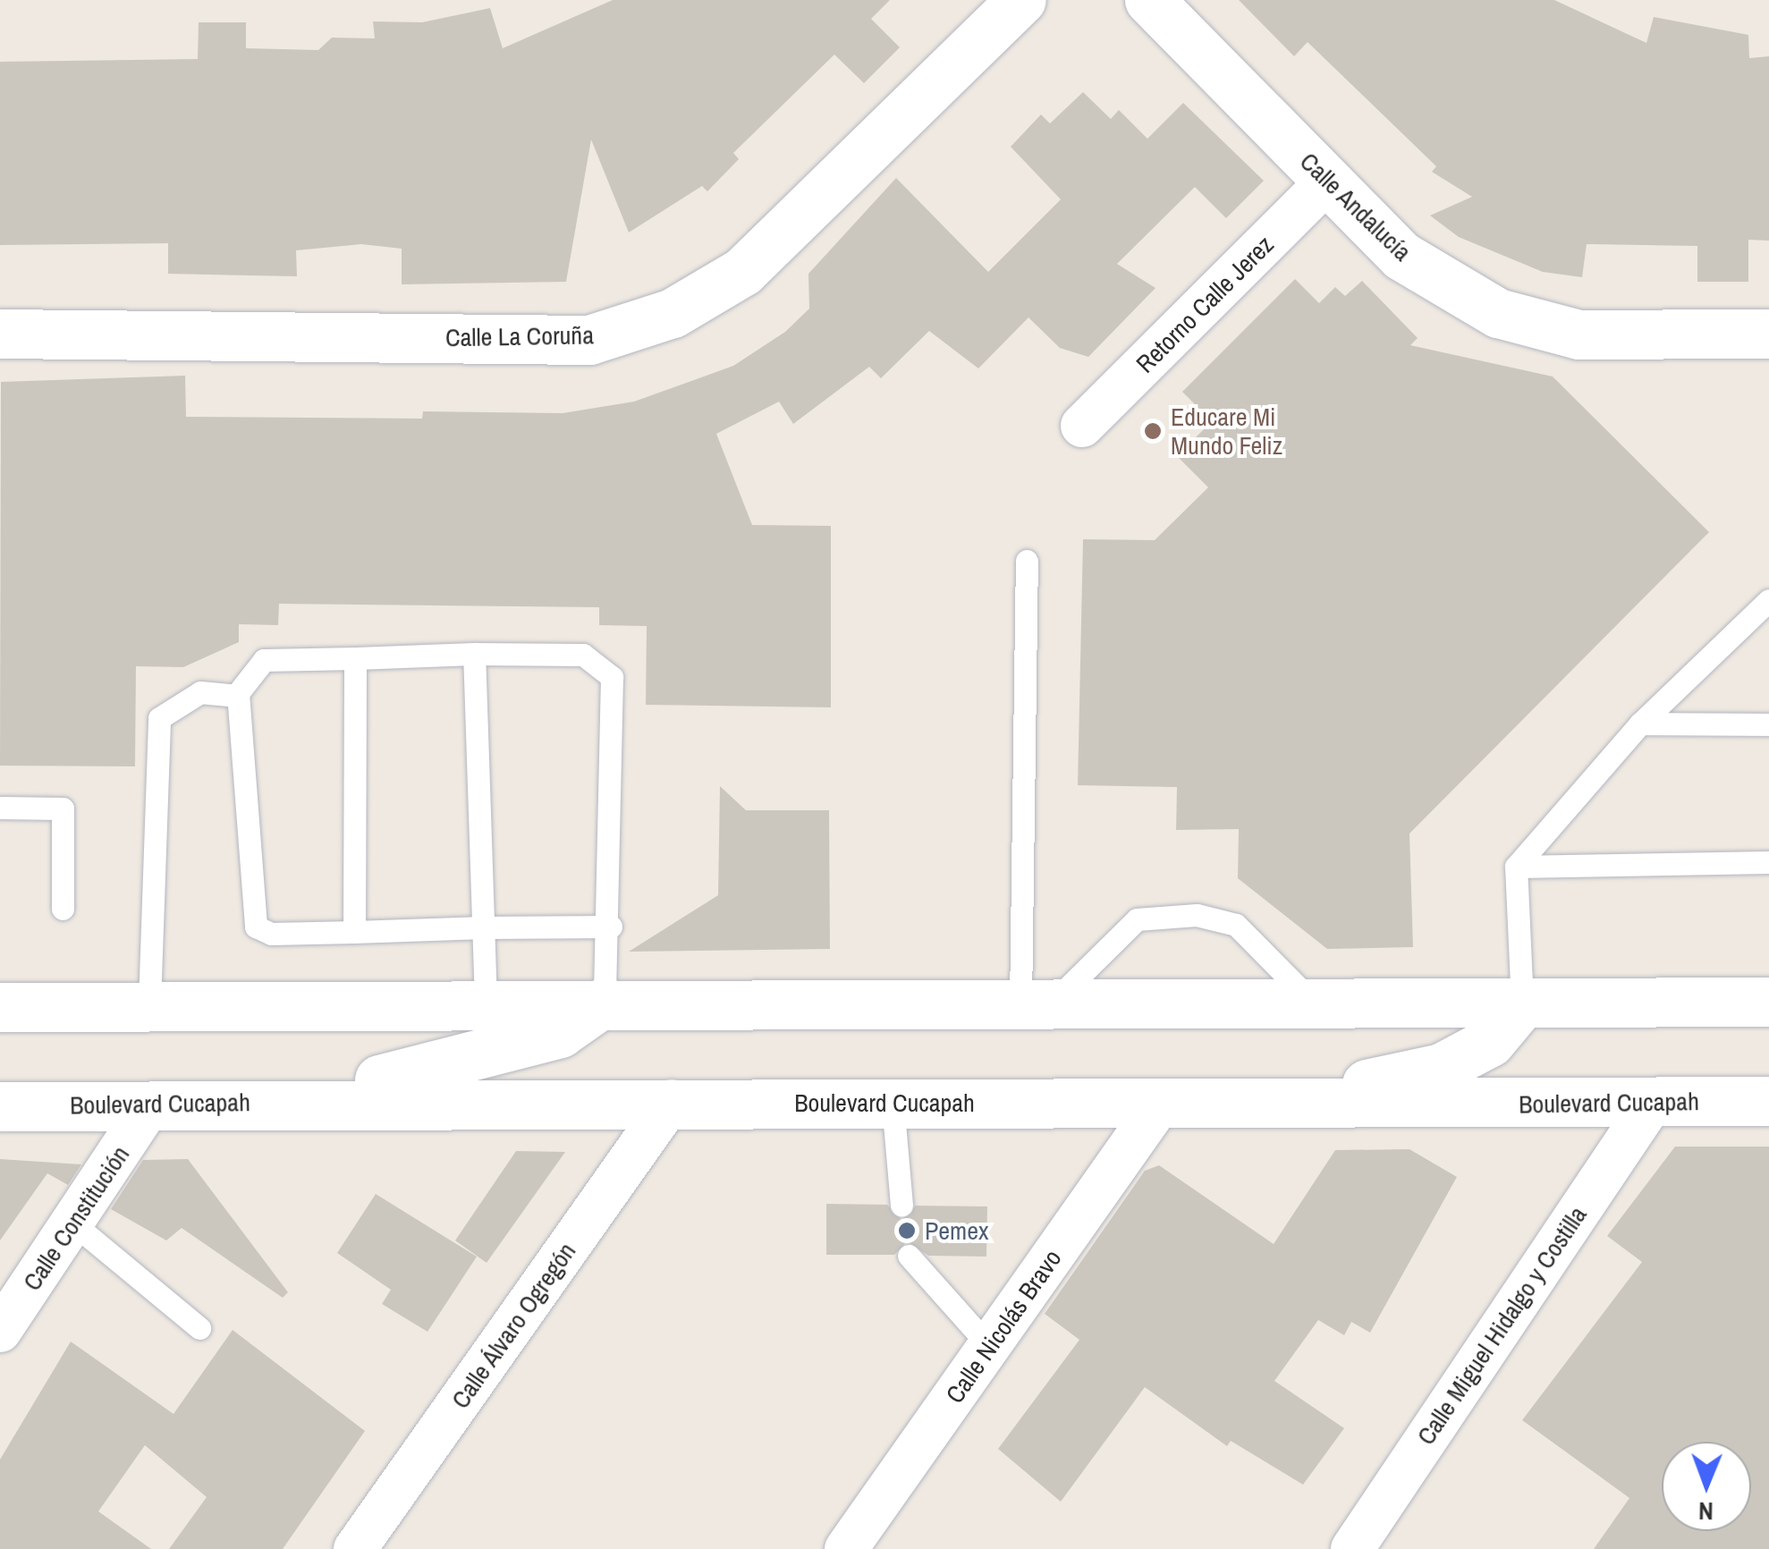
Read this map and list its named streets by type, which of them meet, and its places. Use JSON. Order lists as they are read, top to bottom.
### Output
{
  "streets": {
    "main road": ["Calle Andalucía", "Calle La Coruña", "Boulevard Cucapah"],
    "street": [
      "Retorno Calle Jerez",
      "Calle Constitución",
      "Calle Álvaro Ogregón",
      "Calle Miguel Hidalgo y Costilla",
      "Calle Nicolás Bravo"
    ]
  },
  "crossings": [
    ["Calle Andalucía", "Retorno Calle Jerez"],
    ["Boulevard Cucapah", "Calle Constitución"],
    ["Boulevard Cucapah", "Calle Álvaro Ogregón"],
    ["Boulevard Cucapah", "Calle Miguel Hidalgo y Costilla"],
    ["Boulevard Cucapah", "Calle Nicolás Bravo"]
  ],
  "places": ["Educare Mi Mundo Feliz", "Pemex"],
  "north": "bottom"
}
